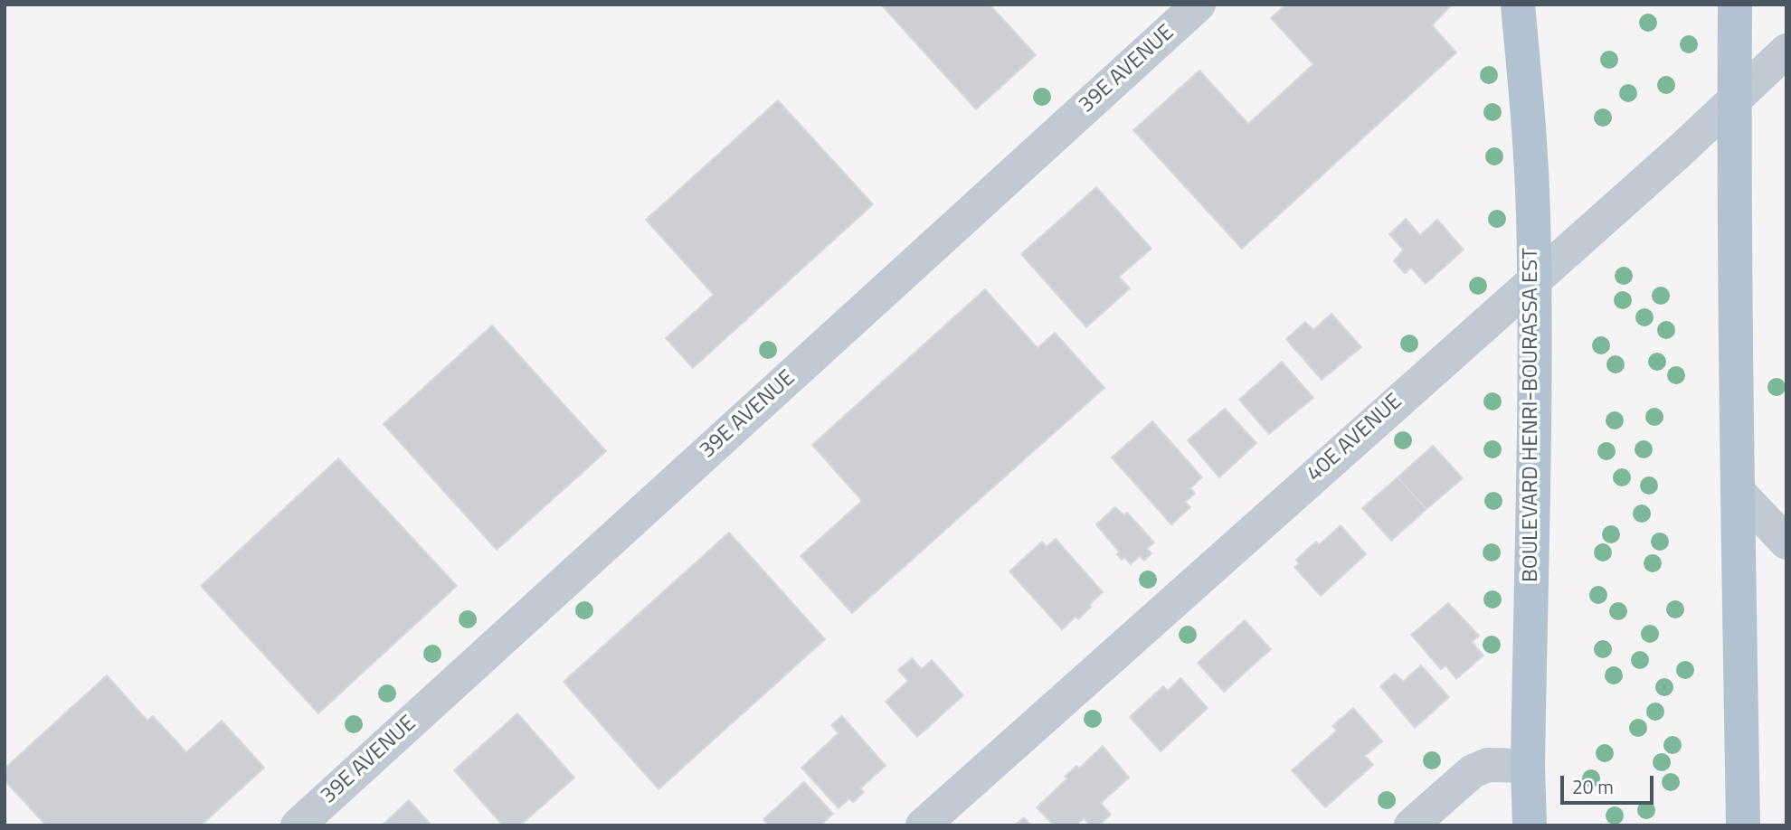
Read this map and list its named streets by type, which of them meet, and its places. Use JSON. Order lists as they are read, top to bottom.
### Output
{
  "streets": {
    "main road": ["BOULEVARD HENRI-BOURASSA EST"],
    "street": ["39E AVENUE", "40E AVENUE"]
  },
  "crossings": [
    ["BOULEVARD HENRI-BOURASSA EST", "40E AVENUE"]
  ],
  "scale_bar": "20 m"
}
